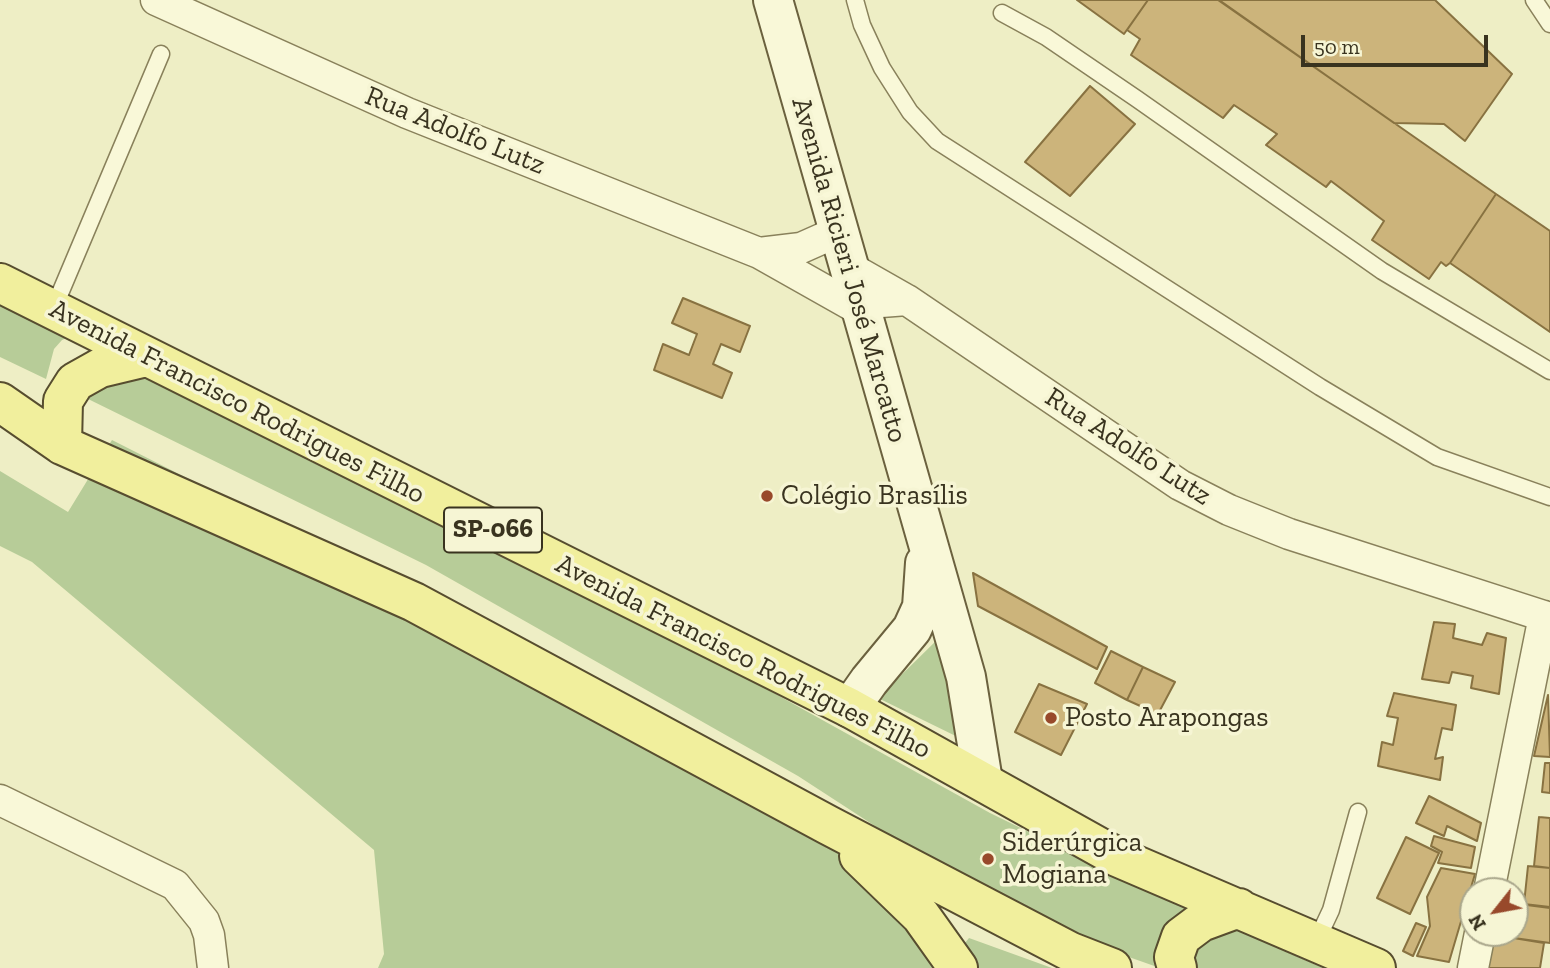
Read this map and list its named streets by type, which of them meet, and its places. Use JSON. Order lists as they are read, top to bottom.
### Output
{
  "streets": {
    "main road": ["Avenida Ricieri José Marcatto", "Avenida Francisco Rodrigues Filho", "SP-066"],
    "street": ["Rua Adolfo Lutz"]
  },
  "crossings": [
    ["Rua Adolfo Lutz", "Avenida Ricieri José Marcatto"],
    ["Avenida Ricieri José Marcatto", "Avenida Francisco Rodrigues Filho"]
  ],
  "places": ["Colégio Brasílis", "Posto Arapongas", "Siderúrgica Mogiana"],
  "scale_bar": "50 m",
  "north": "bottom left"
}
